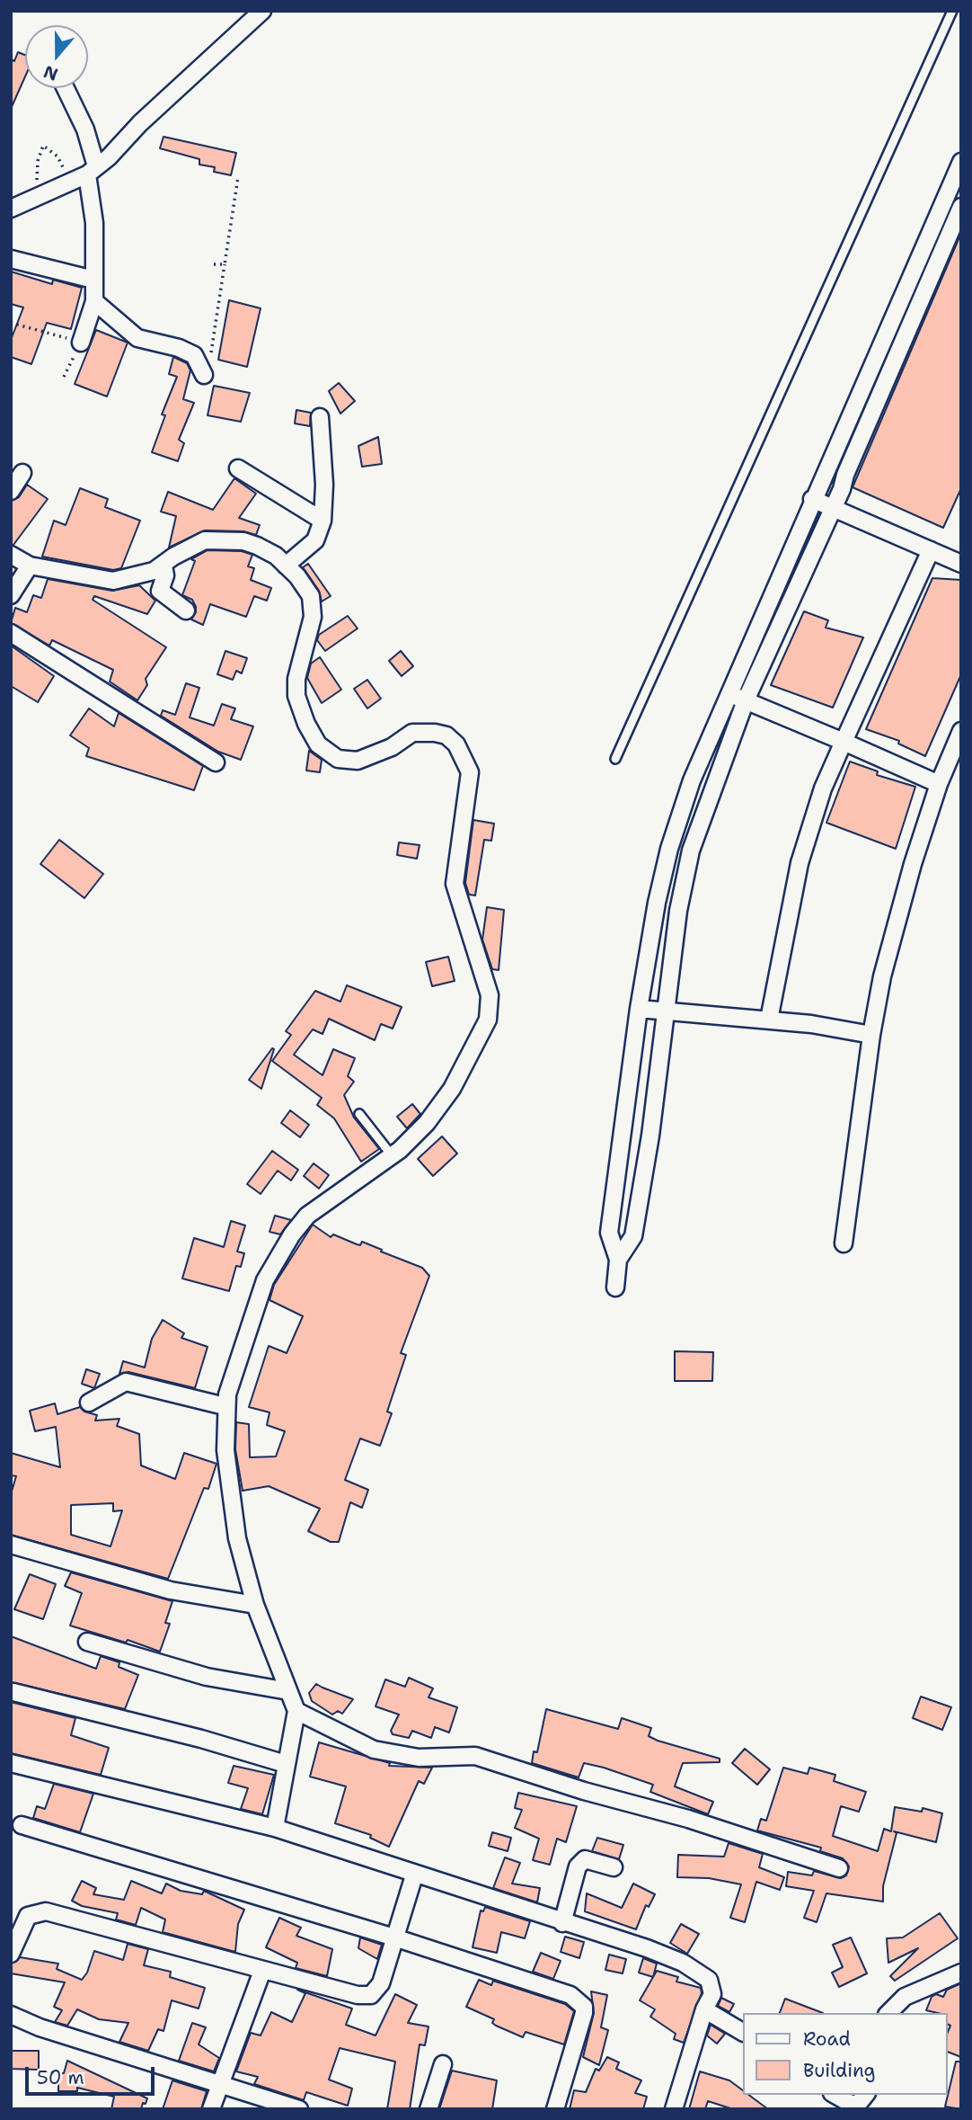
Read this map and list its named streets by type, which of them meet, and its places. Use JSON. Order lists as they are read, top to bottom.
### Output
{
  "legend": ["Road", "Building"],
  "scale_bar": "50 m",
  "north": "bottom"
}
